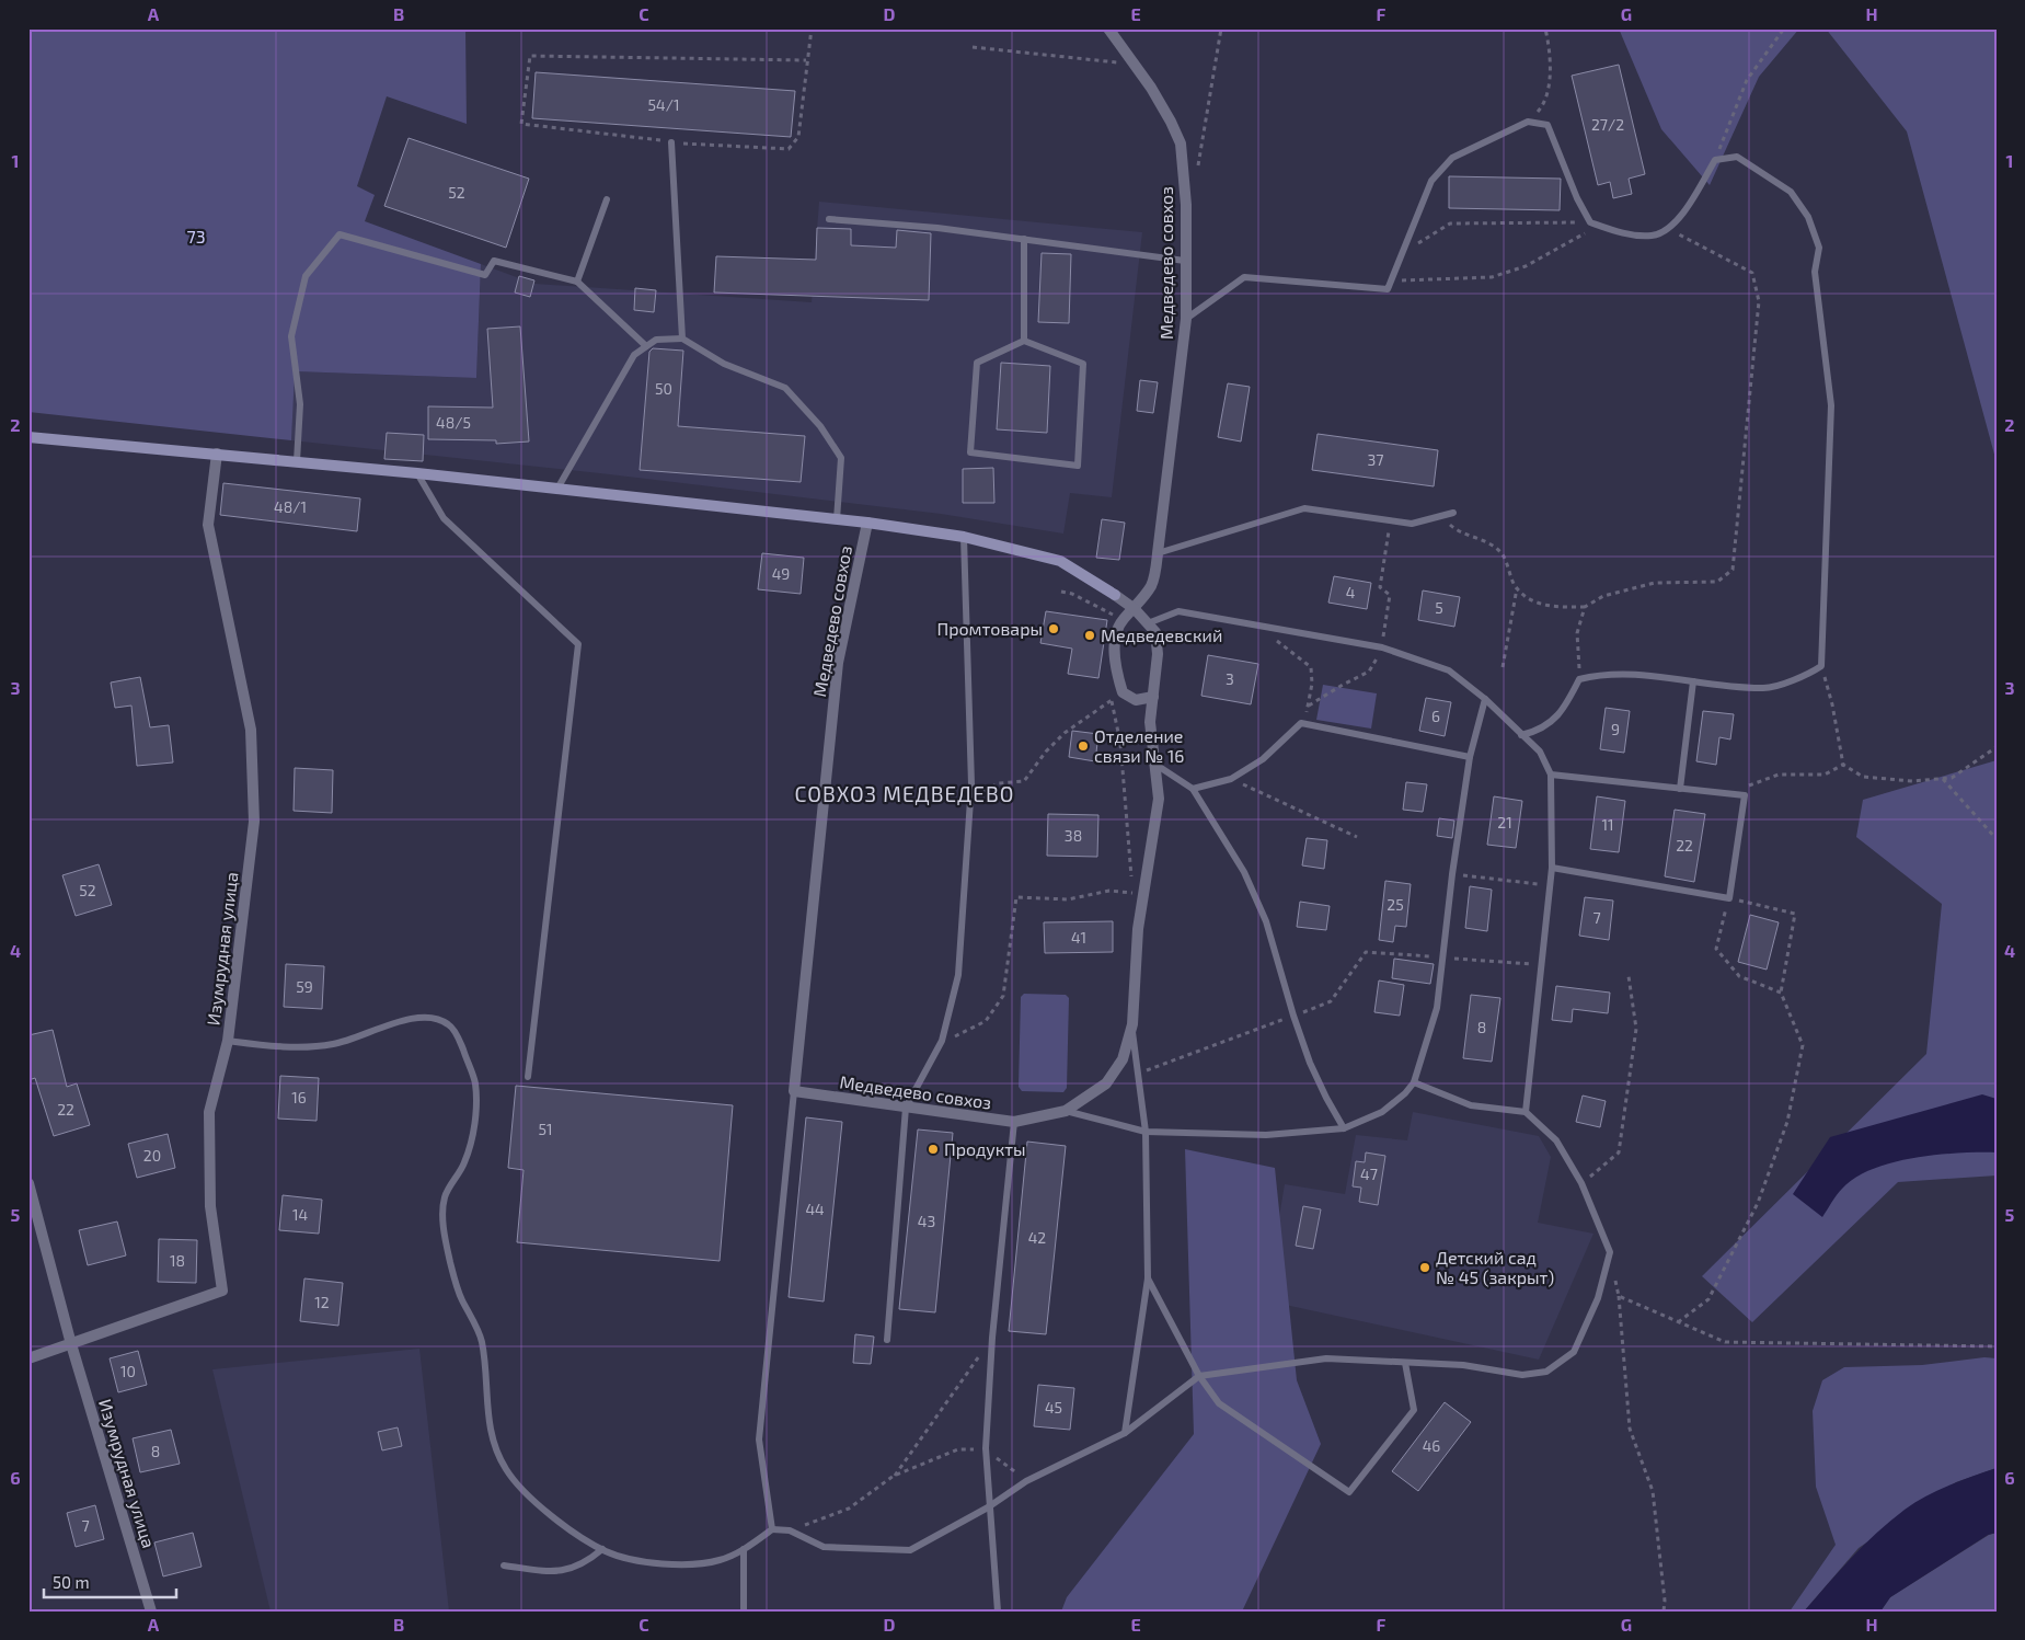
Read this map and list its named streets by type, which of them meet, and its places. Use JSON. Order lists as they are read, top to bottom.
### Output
{
  "streets": {
    "street": ["Медведево совхоз", "Изумрудная улица"]
  },
  "districts": ["СОВХОЗ МЕДВЕДЕВО"],
  "parks": ["73"],
  "places": [
    "Промтовары",
    "Медведевский",
    "Отделение связи № 16",
    "Продукты",
    "Детский сад № 45 (закрыт)"
  ],
  "house_numbers": [
    "54/1",
    "27/2",
    "52",
    "50",
    "48/5",
    "37",
    "48/1",
    "49",
    "4",
    "5",
    "3",
    "6",
    "9",
    "21",
    "11",
    "38",
    "22",
    "52",
    "25",
    "7",
    "41",
    "59",
    "8",
    "16",
    "22",
    "51",
    "20",
    "47",
    "44",
    "14",
    "43",
    "42",
    "18",
    "12",
    "10",
    "45",
    "46",
    "8",
    "7"
  ],
  "scale_bar": "50 m",
  "grid": {
    "columns": [
      "A",
      "B",
      "C",
      "D",
      "E",
      "F",
      "G",
      "H"
    ],
    "rows": [
      "1",
      "2",
      "3",
      "4",
      "5",
      "6"
    ]
  }
}
